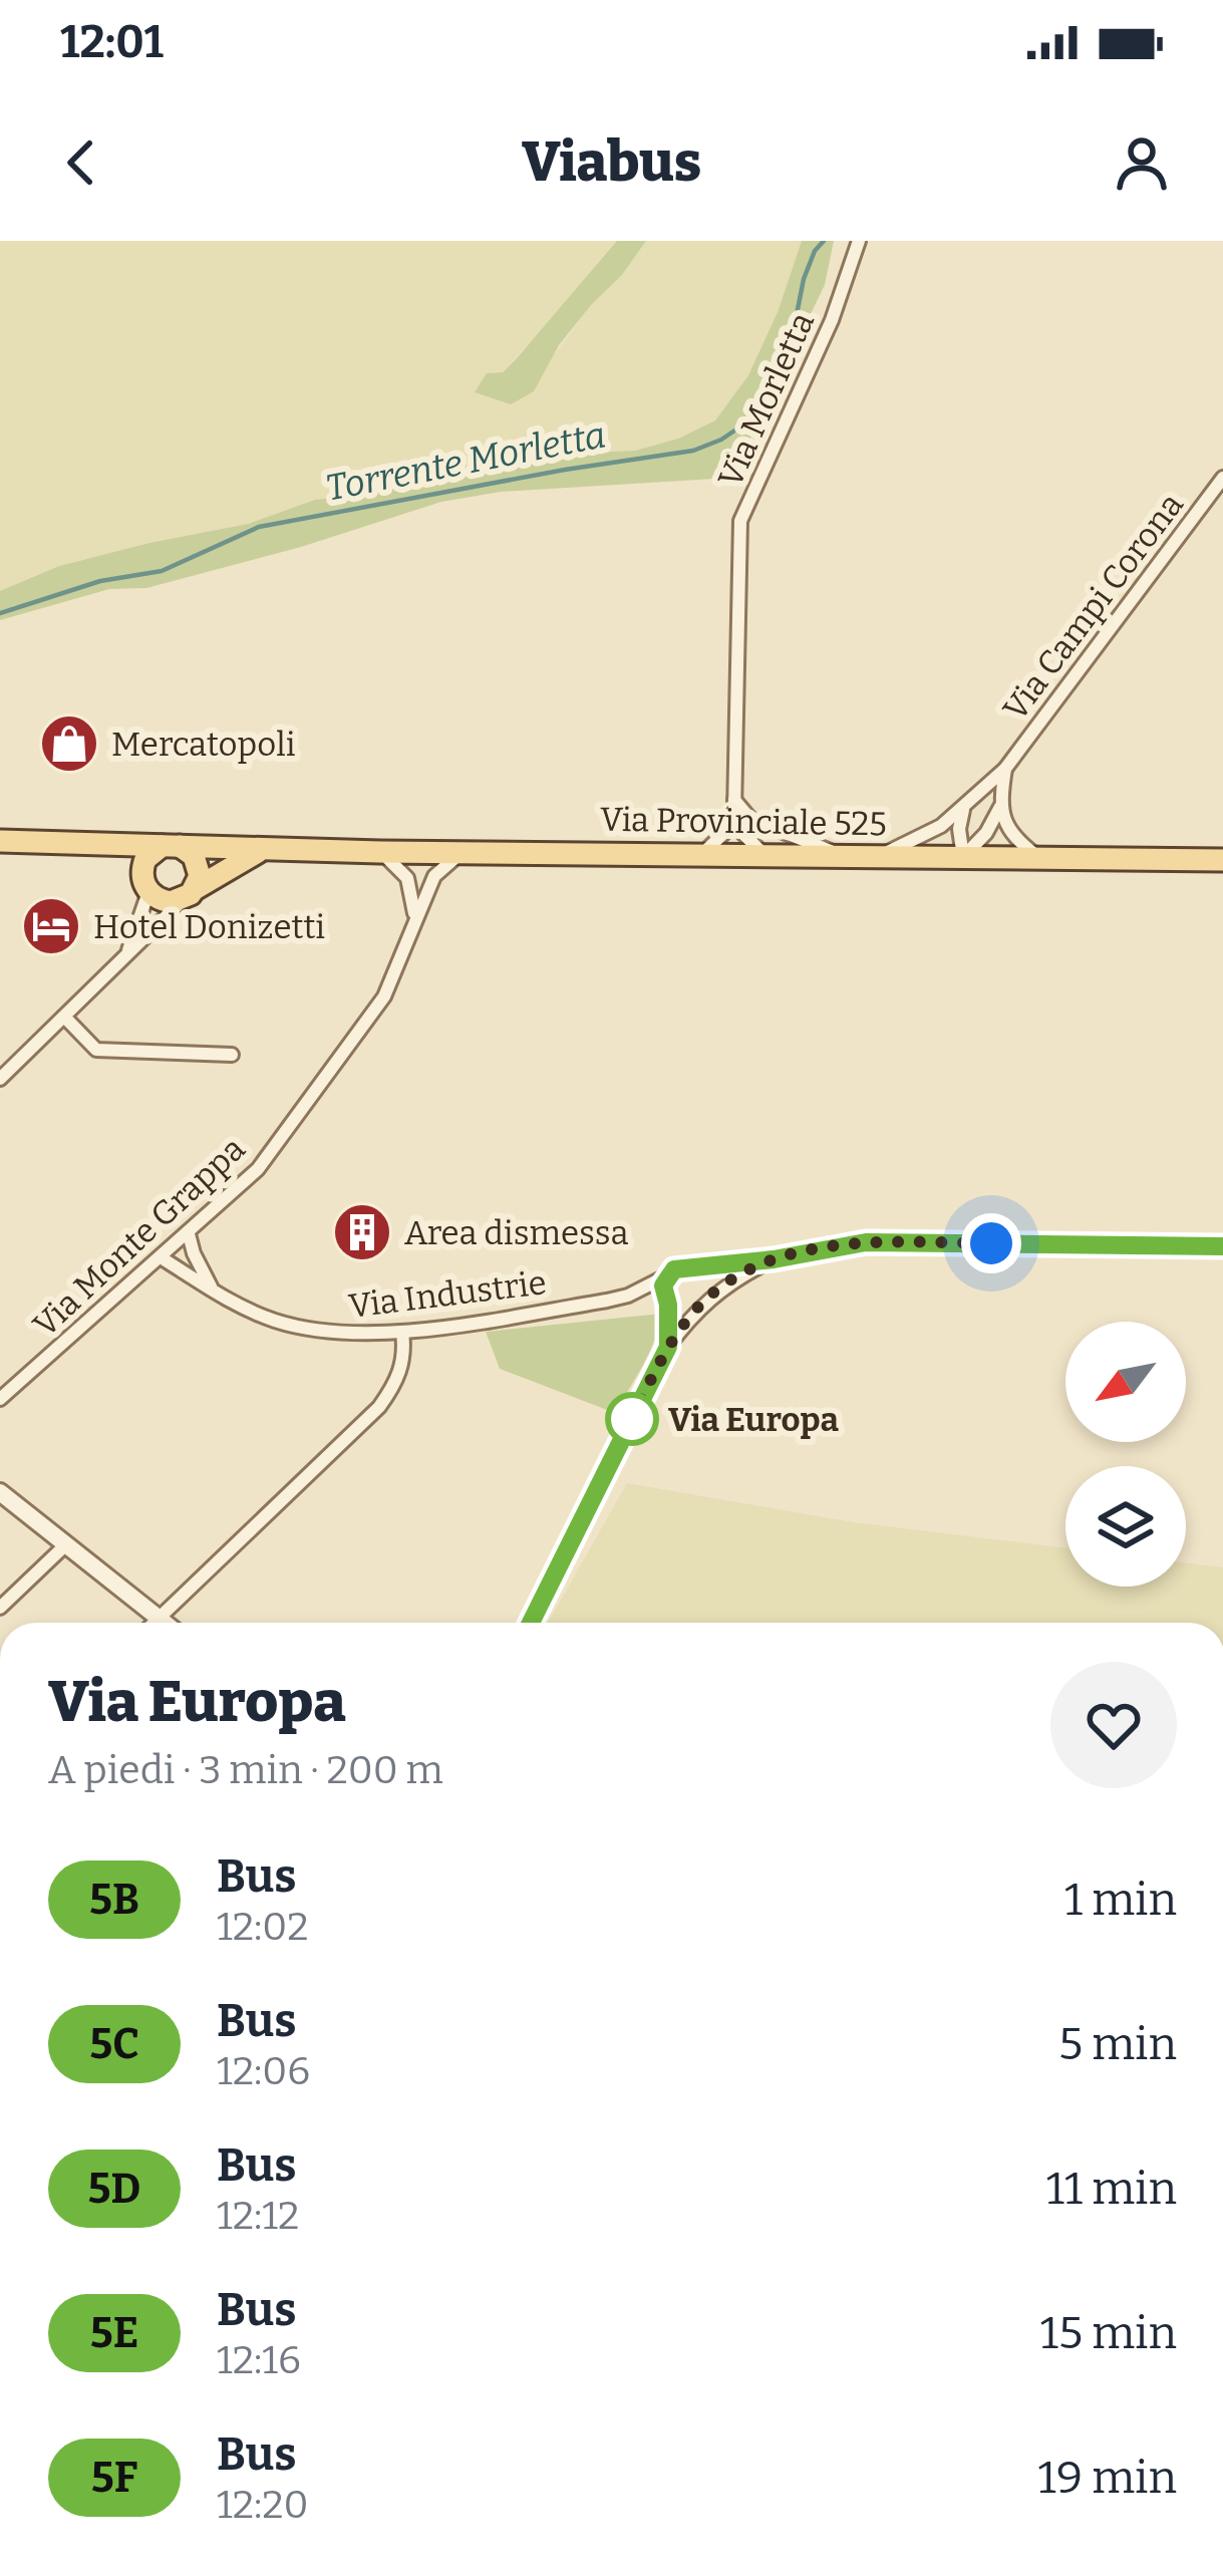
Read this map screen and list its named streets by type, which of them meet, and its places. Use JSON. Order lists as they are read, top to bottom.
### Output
{
  "streets": {
    "main road": ["Via Provinciale 525"],
    "street": [
      "Via Morletta",
      "Via Campi Corona",
      "Via Monte Grappa",
      "Via Industrie"
    ]
  },
  "crossings": [
    ["Via Campi Corona", "Via Provinciale 525"],
    ["Via Monte Grappa", "Via Industrie"]
  ],
  "water": ["Torrente Morletta"],
  "places": {
    "shop": ["Mercatopoli"],
    "hotel": ["Hotel Donizetti"],
    "building": ["Area dismessa"],
    "other": ["Via Europa"]
  },
  "lines": ["bus line 5B"],
  "north": "bottom left",
  "page": {
    "status": "12:01",
    "header": "Viabus",
    "heading": ["Via Europa", "A piedi · 3 min · 200 m"],
    "list": [
      {
        "mark": "5B",
        "name": "Bus",
        "note": "12:02",
        "value": "1 min"
      },
      {
        "mark": "5C",
        "name": "Bus",
        "note": "12:06",
        "value": "5 min"
      },
      {
        "mark": "5D",
        "name": "Bus",
        "note": "12:12",
        "value": "11 min"
      },
      {
        "mark": "5E",
        "name": "Bus",
        "note": "12:16",
        "value": "15 min"
      },
      {
        "mark": "5F",
        "name": "Bus",
        "note": "12:20",
        "value": "19 min"
      }
    ]
  }
}
